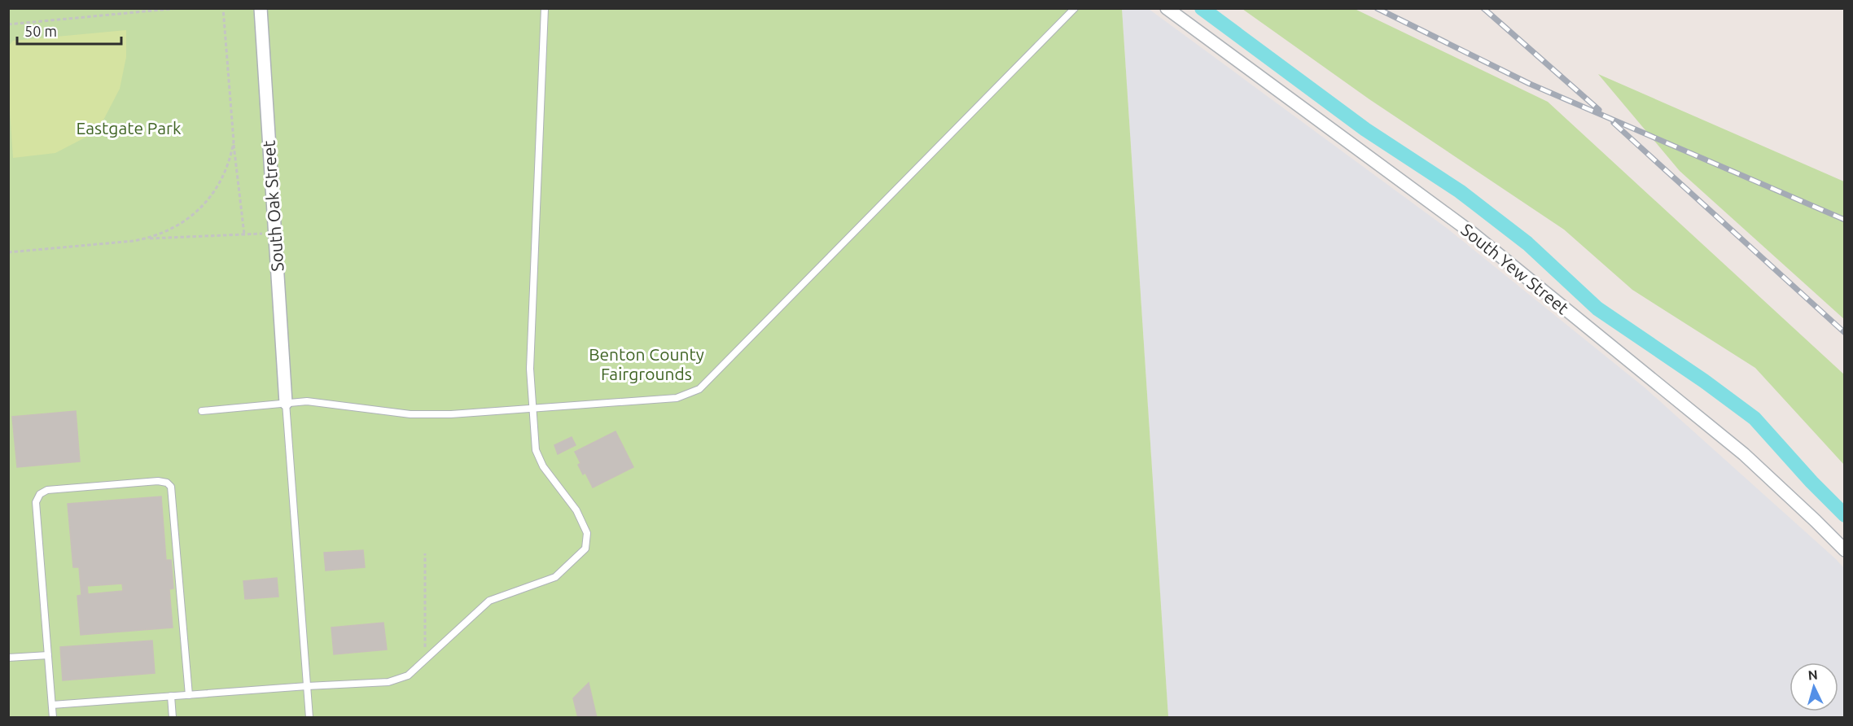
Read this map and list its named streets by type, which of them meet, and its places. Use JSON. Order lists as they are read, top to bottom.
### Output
{
  "streets": {
    "street": ["South Oak Street", "South Yew Street"]
  },
  "parks": ["Eastgate Park", "Benton County Fairgrounds"],
  "scale_bar": "50 m",
  "north": "top"
}
